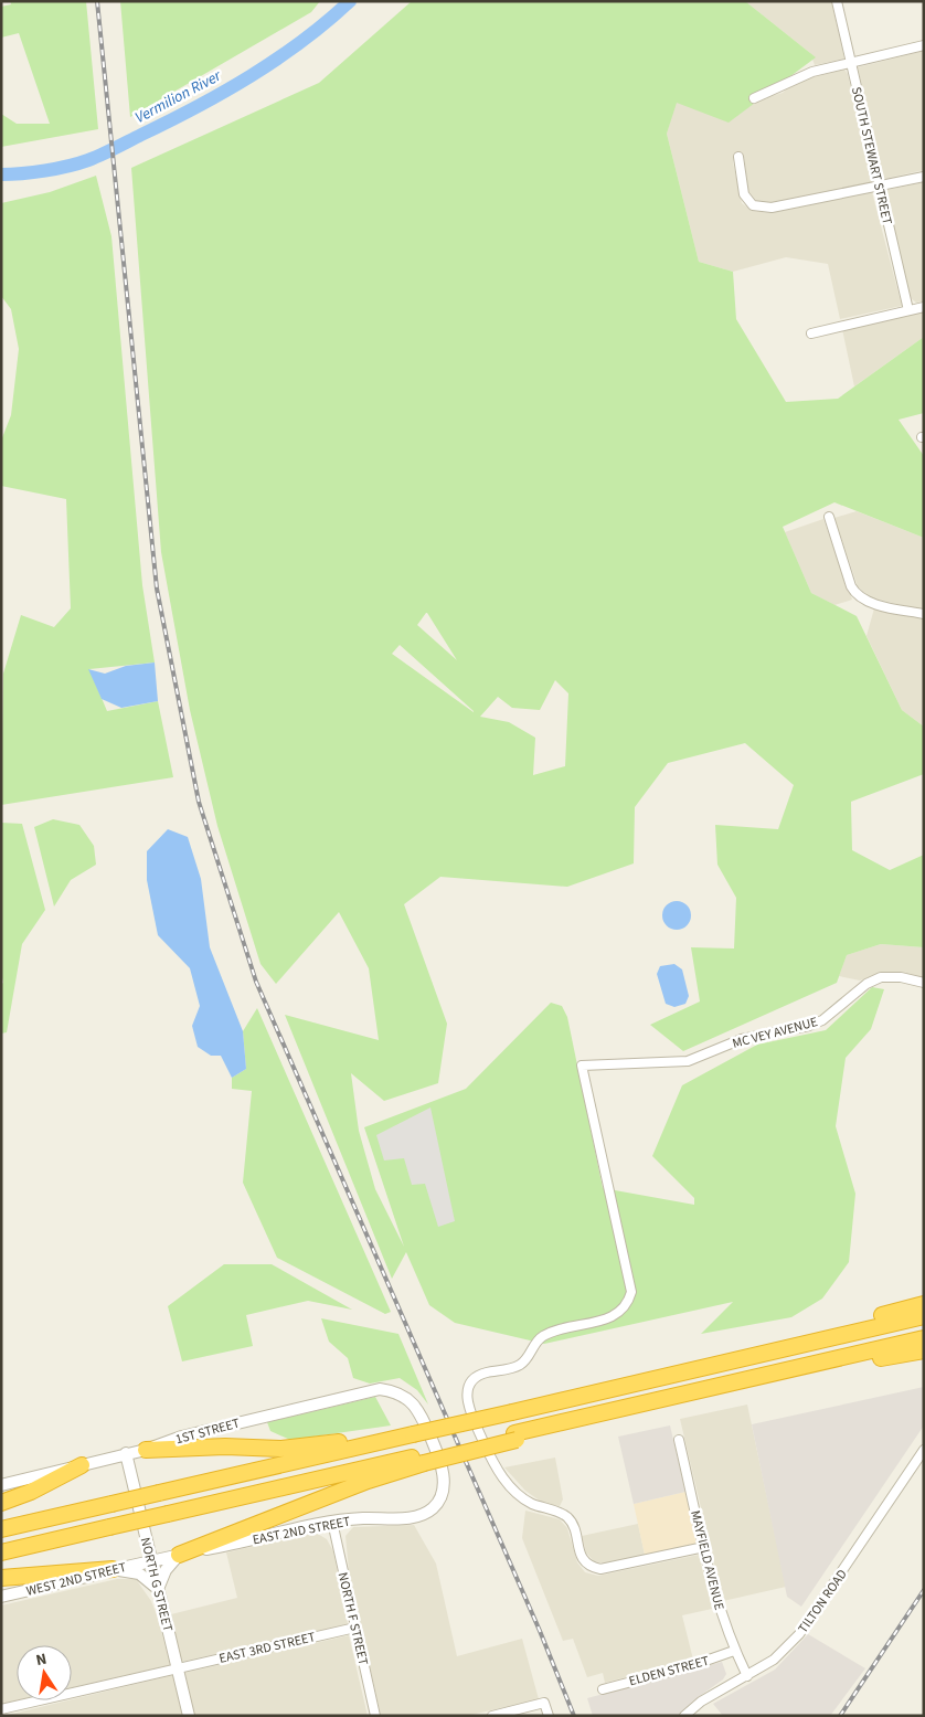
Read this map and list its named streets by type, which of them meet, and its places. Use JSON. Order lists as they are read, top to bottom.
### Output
{
  "streets": {
    "street": [
      "SOUTH STEWART STREET",
      "MC VEY AVENUE",
      "1ST STREET",
      "EAST 2ND STREET",
      "MAYFIELD AVENUE",
      "WEST 2ND STREET",
      "NORTH G STREET",
      "TILTON ROAD",
      "NORTH F STREET",
      "EAST 3RD STREET",
      "ELDEN STREET"
    ]
  },
  "crossings": [
    ["MC VEY AVENUE", "MAYFIELD AVENUE"],
    ["1ST STREET", "EAST 2ND STREET"],
    ["1ST STREET", "NORTH G STREET"],
    ["EAST 2ND STREET", "WEST 2ND STREET"],
    ["EAST 2ND STREET", "NORTH G STREET"],
    ["EAST 2ND STREET", "NORTH F STREET"],
    ["MAYFIELD AVENUE", "TILTON ROAD"],
    ["MAYFIELD AVENUE", "ELDEN STREET"],
    ["WEST 2ND STREET", "NORTH G STREET"],
    ["NORTH G STREET", "EAST 3RD STREET"],
    ["NORTH F STREET", "EAST 3RD STREET"]
  ],
  "water": ["Vermilion River"],
  "north": "top"
}
